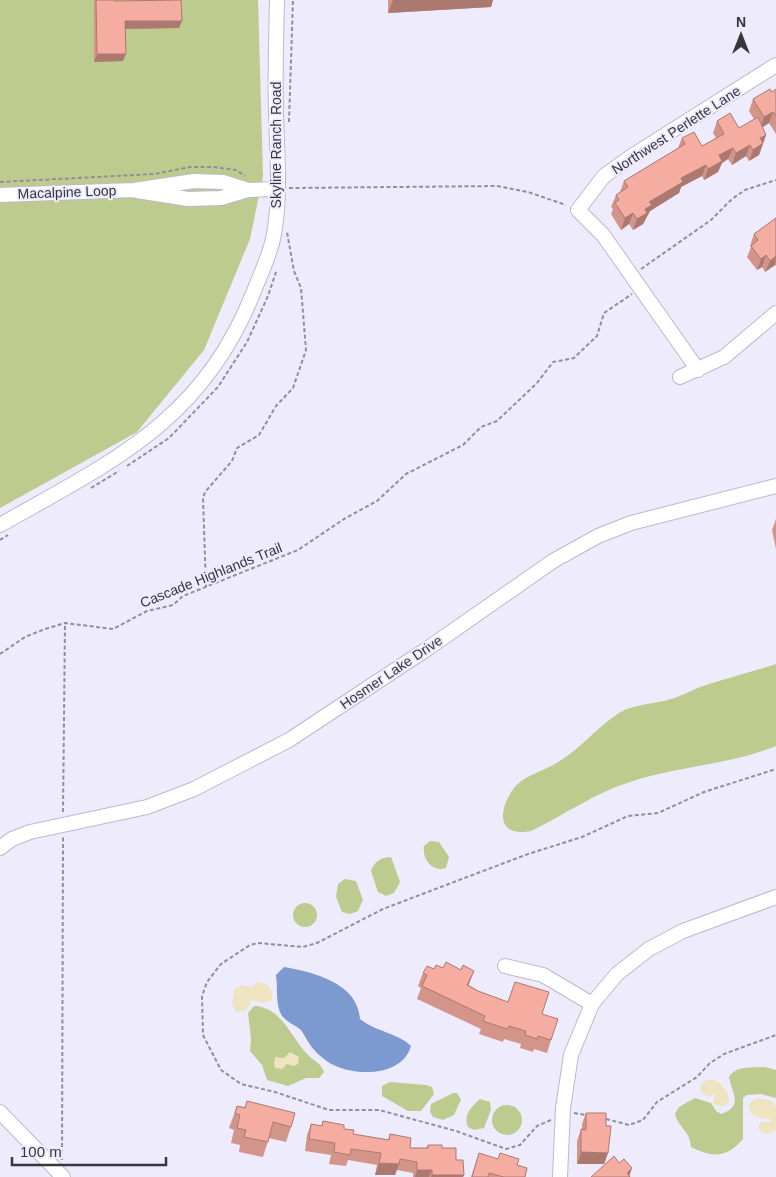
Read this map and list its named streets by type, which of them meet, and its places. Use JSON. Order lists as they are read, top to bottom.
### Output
{
  "streets": {
    "street": [
      "Northwest Perlette Lane",
      "Skyline Ranch Road",
      "Macalpine Loop",
      "Hosmer Lake Drive"
    ],
    "path": ["Cascade Highlands Trail"]
  },
  "crossings": [
    ["Skyline Ranch Road", "Macalpine Loop"]
  ],
  "scale_bar": "100 m",
  "north": "top"
}
